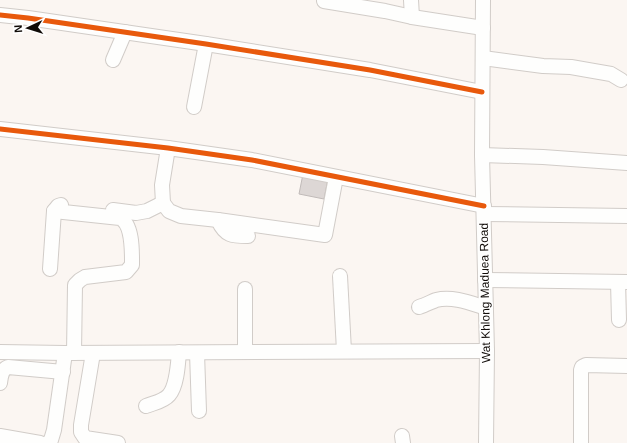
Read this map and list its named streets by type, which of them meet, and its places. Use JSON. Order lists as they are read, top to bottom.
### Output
{
  "streets": {
    "street": ["Wat Khlong Maduea Road"]
  },
  "north": "left"
}
